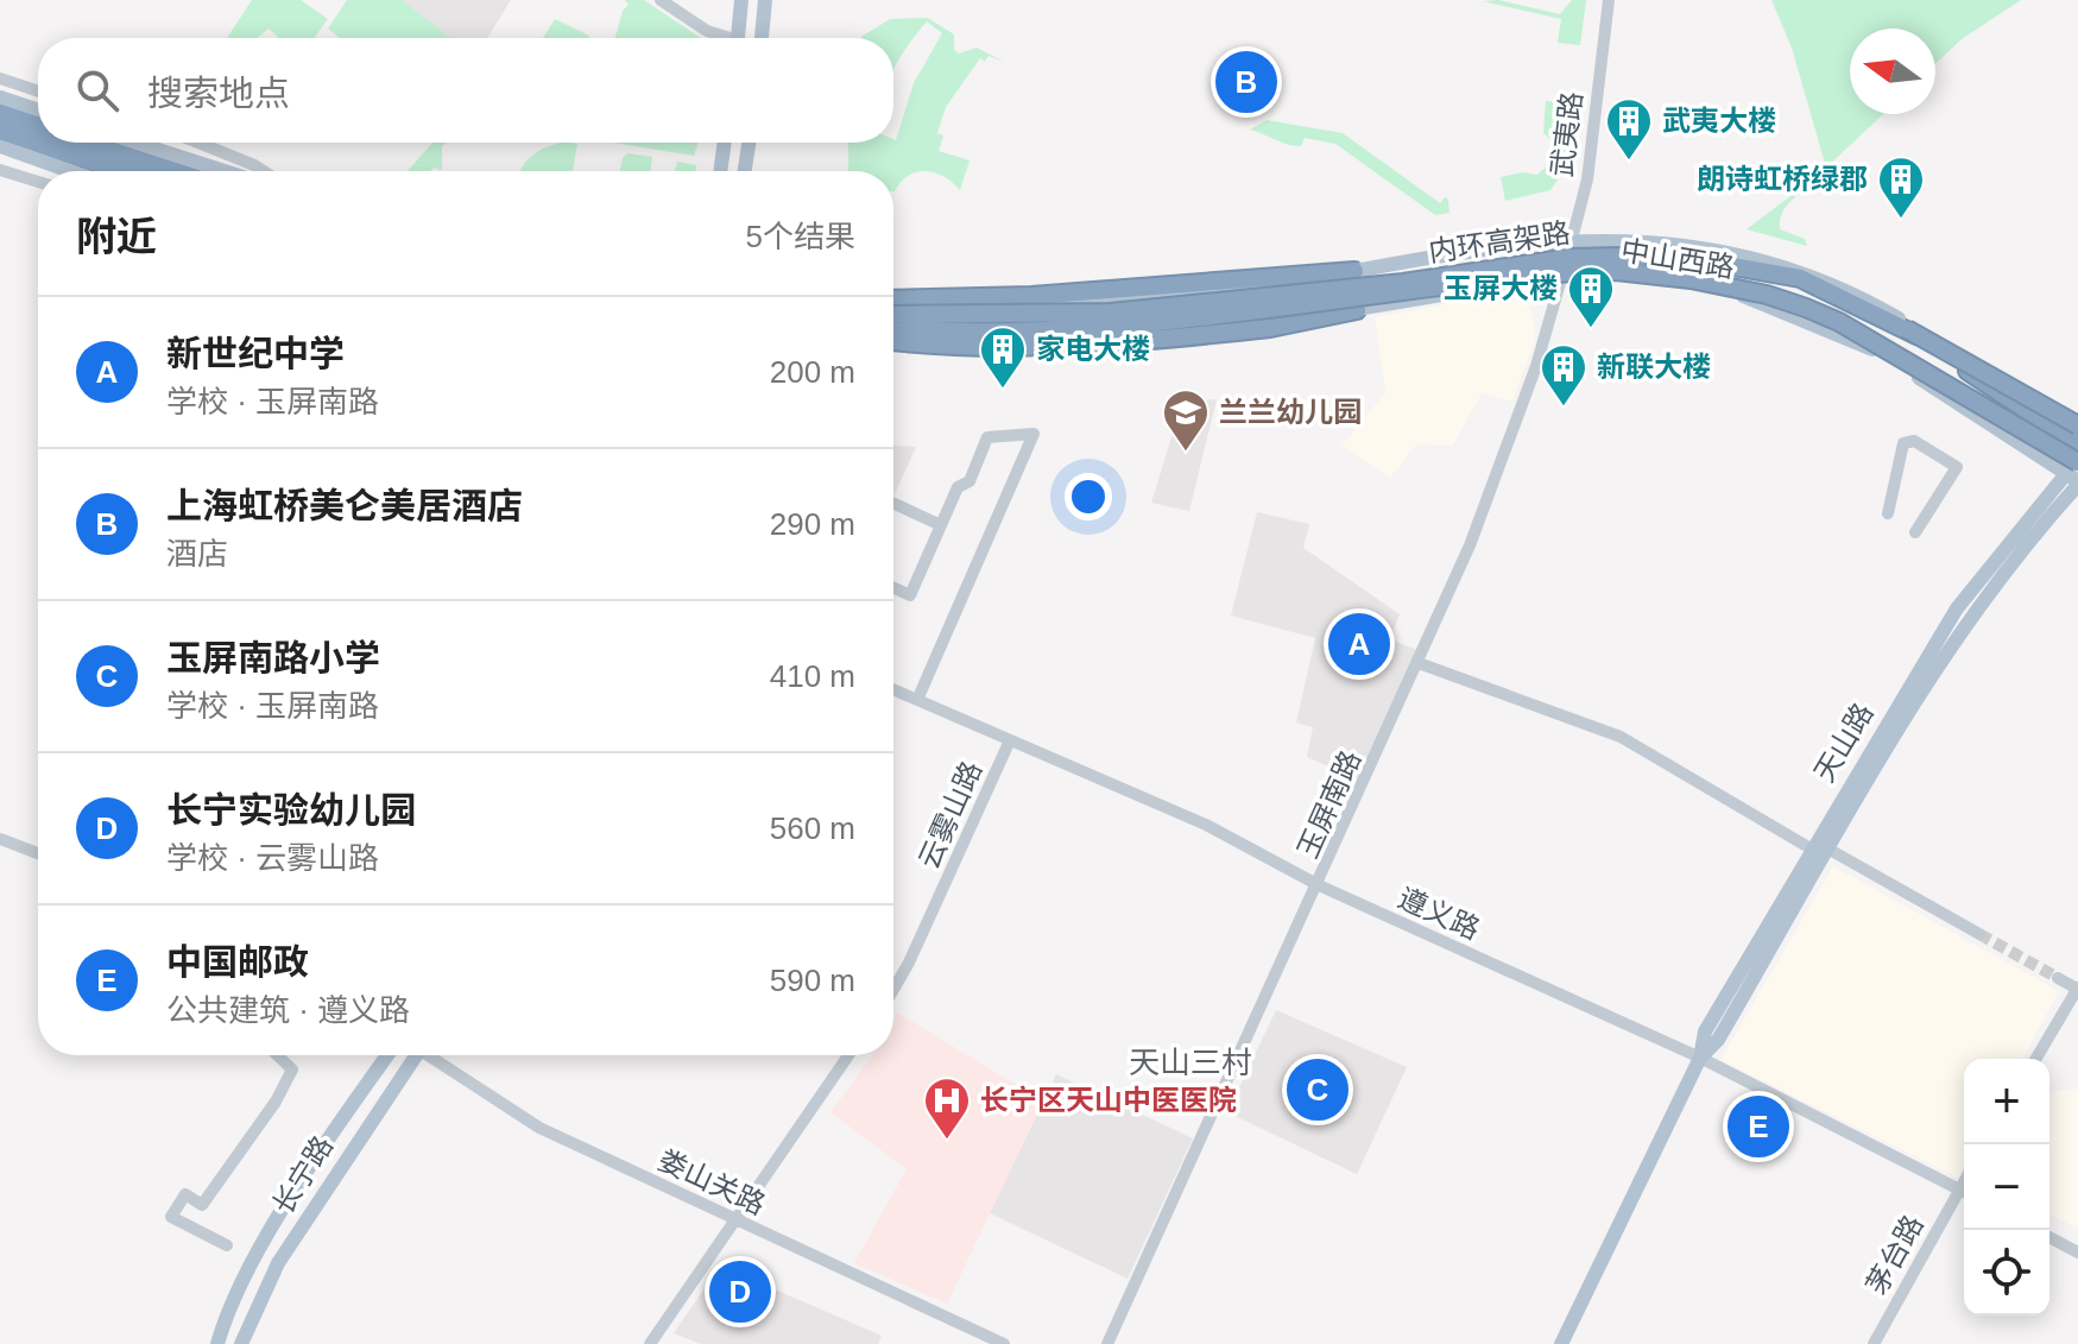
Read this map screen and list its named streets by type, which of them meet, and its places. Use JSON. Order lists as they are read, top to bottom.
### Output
{
  "streets": {
    "highway": ["内环高架路"],
    "main road": ["中山西路", "天山路", "长宁路"],
    "street": [
      "武夷路",
      "玉屏南路",
      "云雾山路",
      "遵义路",
      "娄山关路",
      "茅台路"
    ]
  },
  "crossings": [
    ["武夷路", "中山西路"],
    ["武夷路", "玉屏南路"],
    ["内环高架路", "中山西路"],
    ["内环高架路", "天山路"],
    ["中山西路", "天山路"],
    ["中山西路", "玉屏南路"],
    ["天山路", "遵义路"],
    ["玉屏南路", "遵义路"],
    ["云雾山路", "遵义路"]
  ],
  "districts": ["天山三村"],
  "places": {
    "building": [
      "武夷大楼",
      "朗诗虹桥绿郡",
      "玉屏大楼",
      "家电大楼",
      "新联大楼"
    ],
    "school or university": ["兰兰幼儿园"],
    "hospital": ["长宁区天山中医医院"]
  },
  "north": "left",
  "page": {
    "search": "搜索地点",
    "pins": [
      "B",
      "A",
      "C",
      "E",
      "D"
    ],
    "heading": ["附近", "5个结果"],
    "list": [
      {
        "mark": "A",
        "name": "新世纪中学",
        "note": "学校 · 玉屏南路",
        "value": "200 m"
      },
      {
        "mark": "B",
        "name": "上海虹桥美仑美居酒店",
        "note": "酒店",
        "value": "290 m"
      },
      {
        "mark": "C",
        "name": "玉屏南路小学",
        "note": "学校 · 玉屏南路",
        "value": "410 m"
      },
      {
        "mark": "D",
        "name": "长宁实验幼儿园",
        "note": "学校 · 云雾山路",
        "value": "560 m"
      },
      {
        "mark": "E",
        "name": "中国邮政",
        "note": "公共建筑 · 遵义路",
        "value": "590 m"
      }
    ],
    "map_buttons": ["+", "−"]
  }
}
